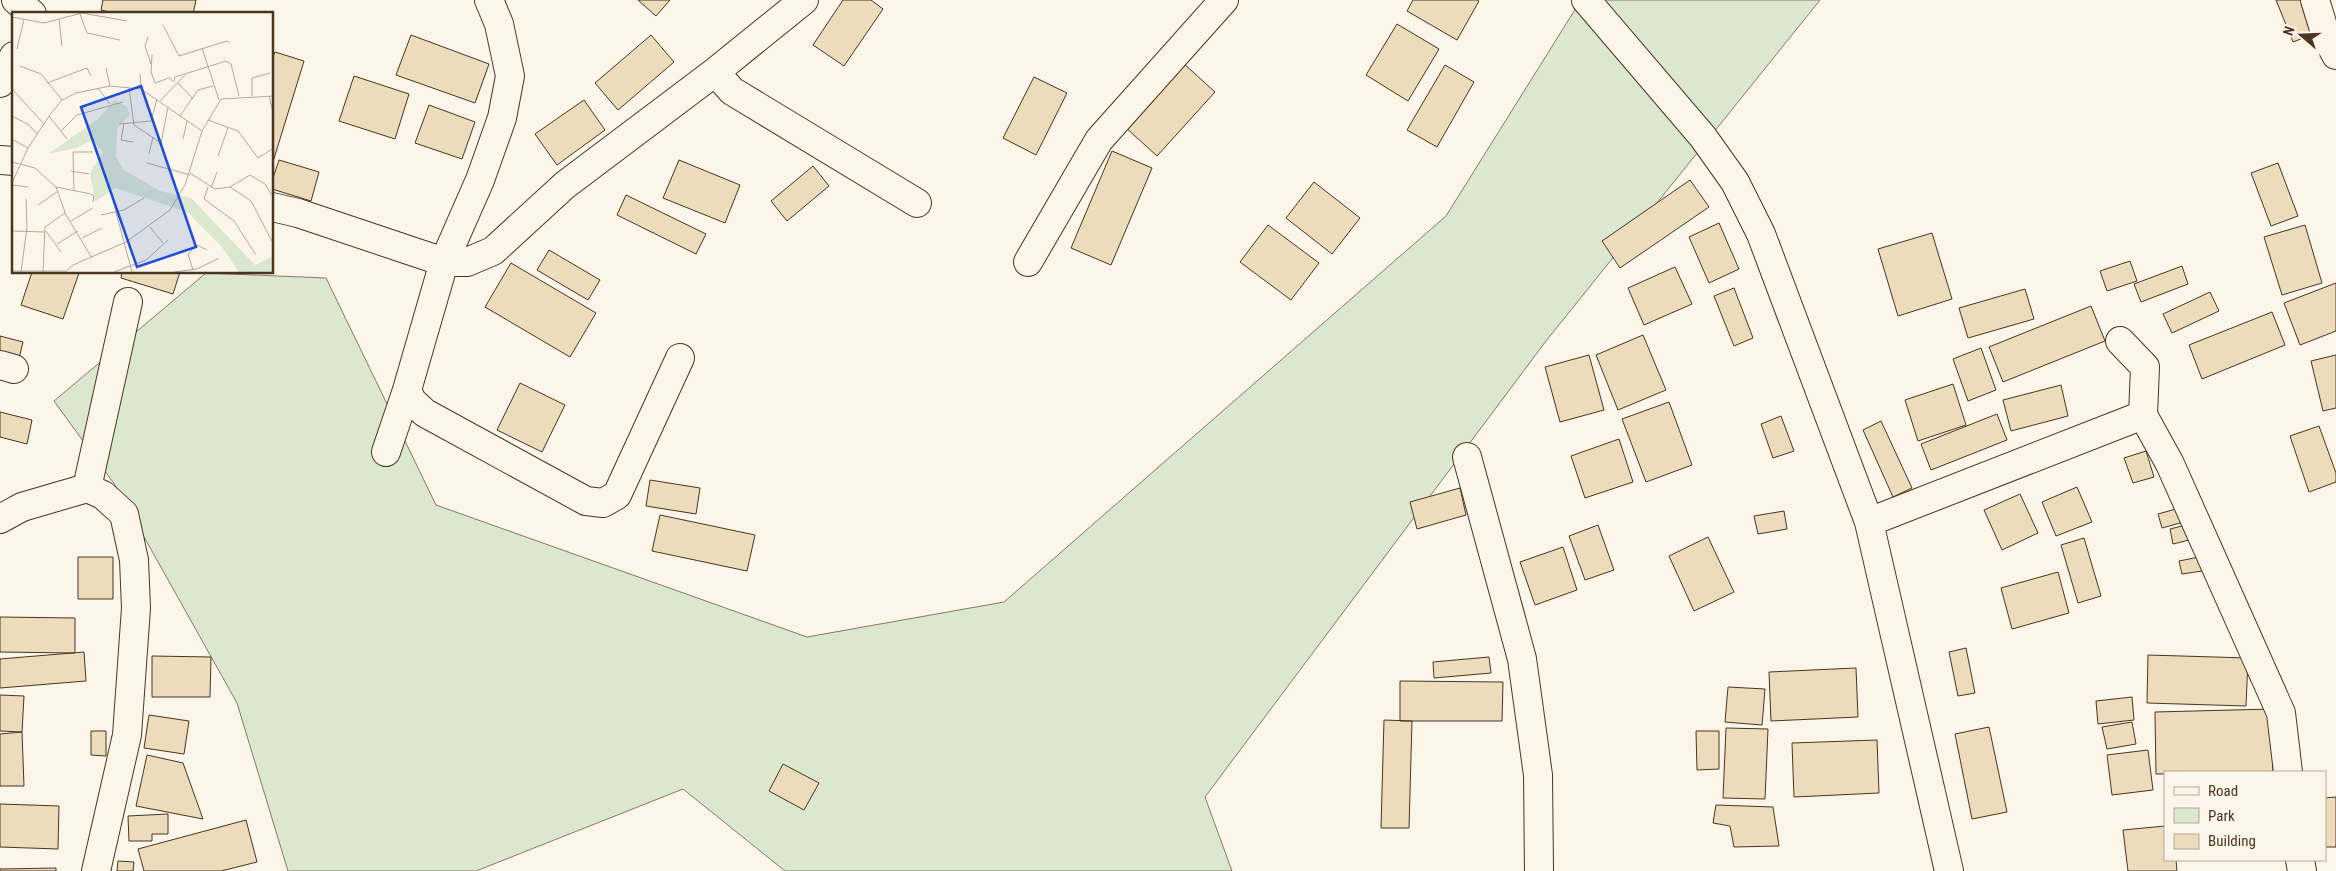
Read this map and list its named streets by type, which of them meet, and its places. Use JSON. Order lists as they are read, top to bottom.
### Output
{
  "legend": ["Road", "Park", "Building"],
  "north": "left"
}
